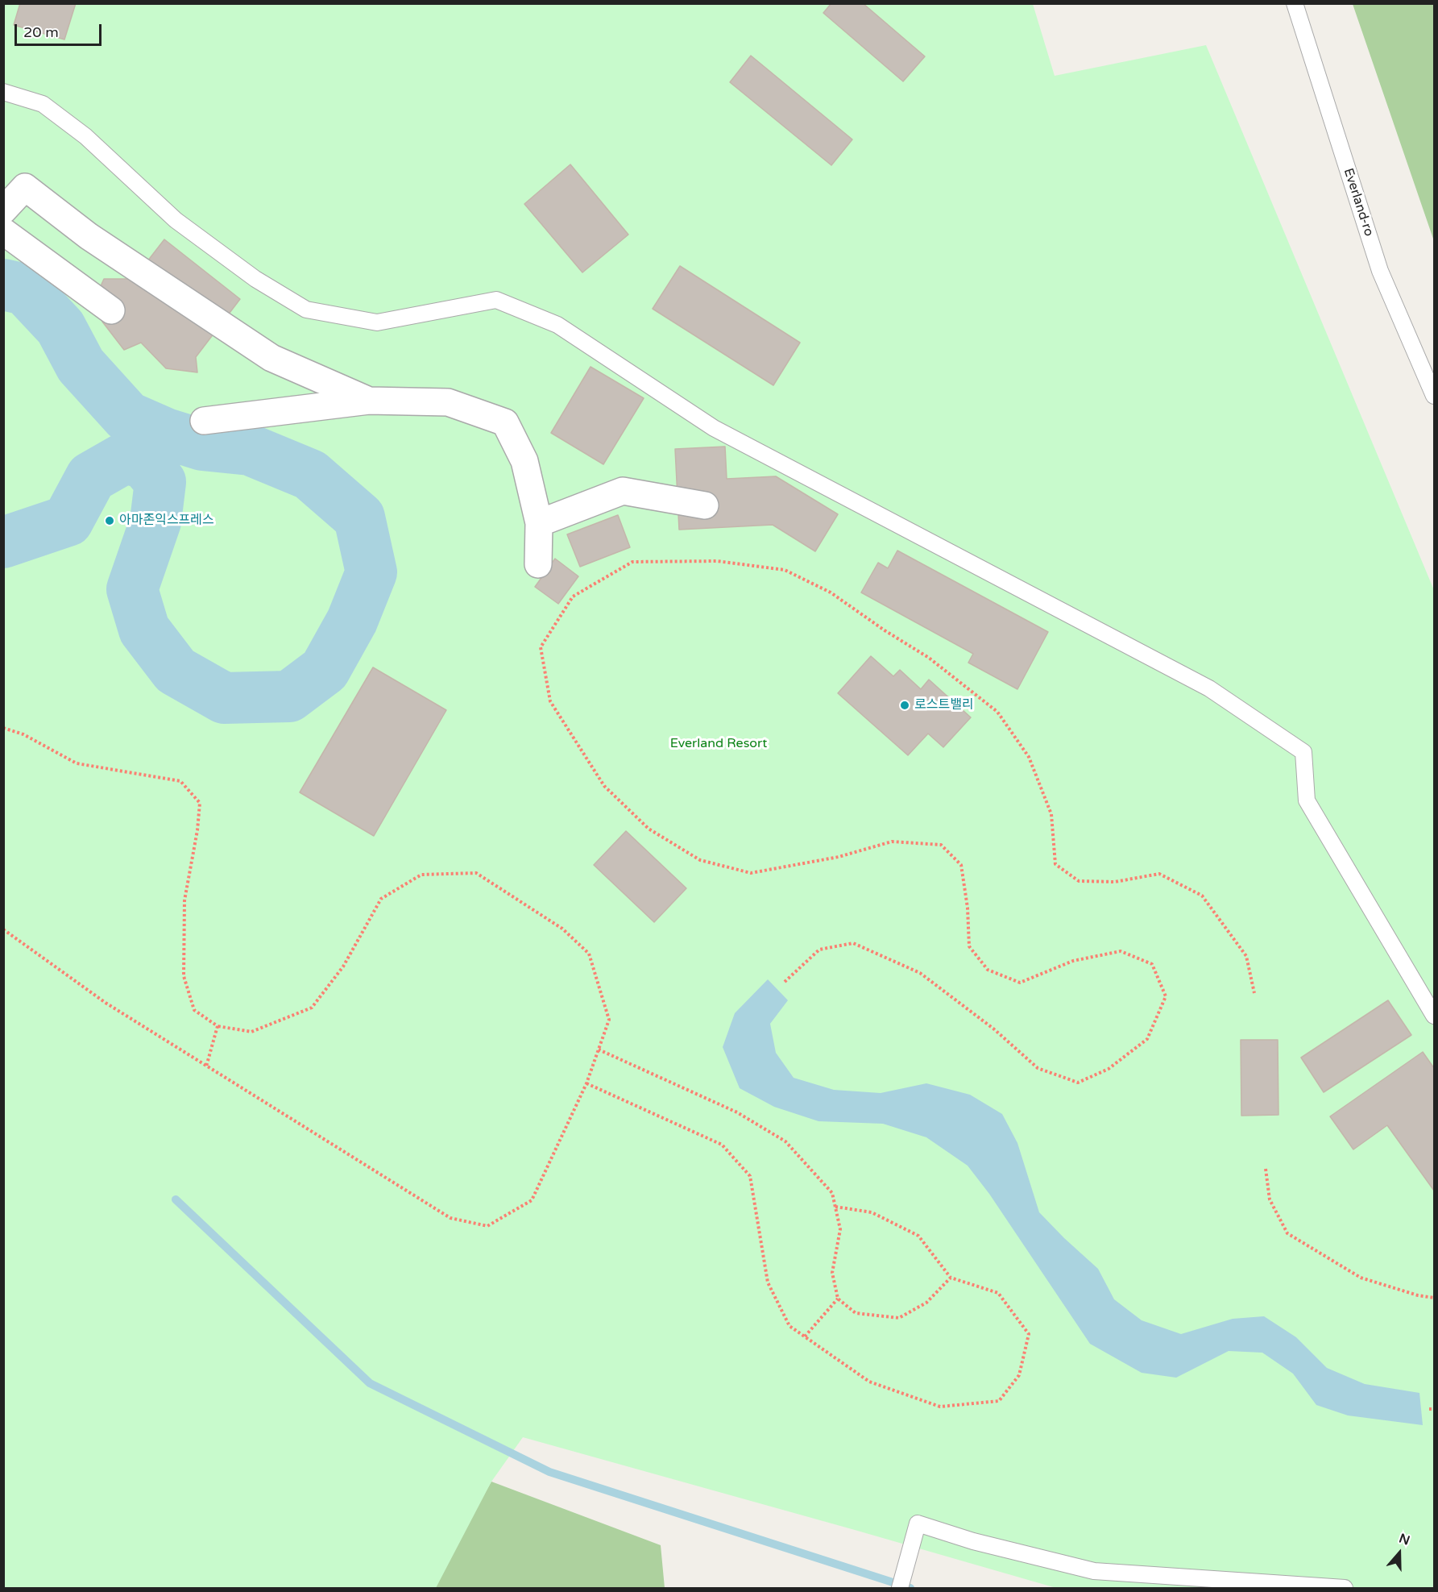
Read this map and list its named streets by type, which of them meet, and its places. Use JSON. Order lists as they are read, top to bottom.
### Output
{
  "streets": {
    "lane": ["Everland-ro"]
  },
  "parks": ["Everland Resort"],
  "places": ["아마존익스프레스", "로스트밸리"],
  "scale_bar": "20 m",
  "north": "top"
}
